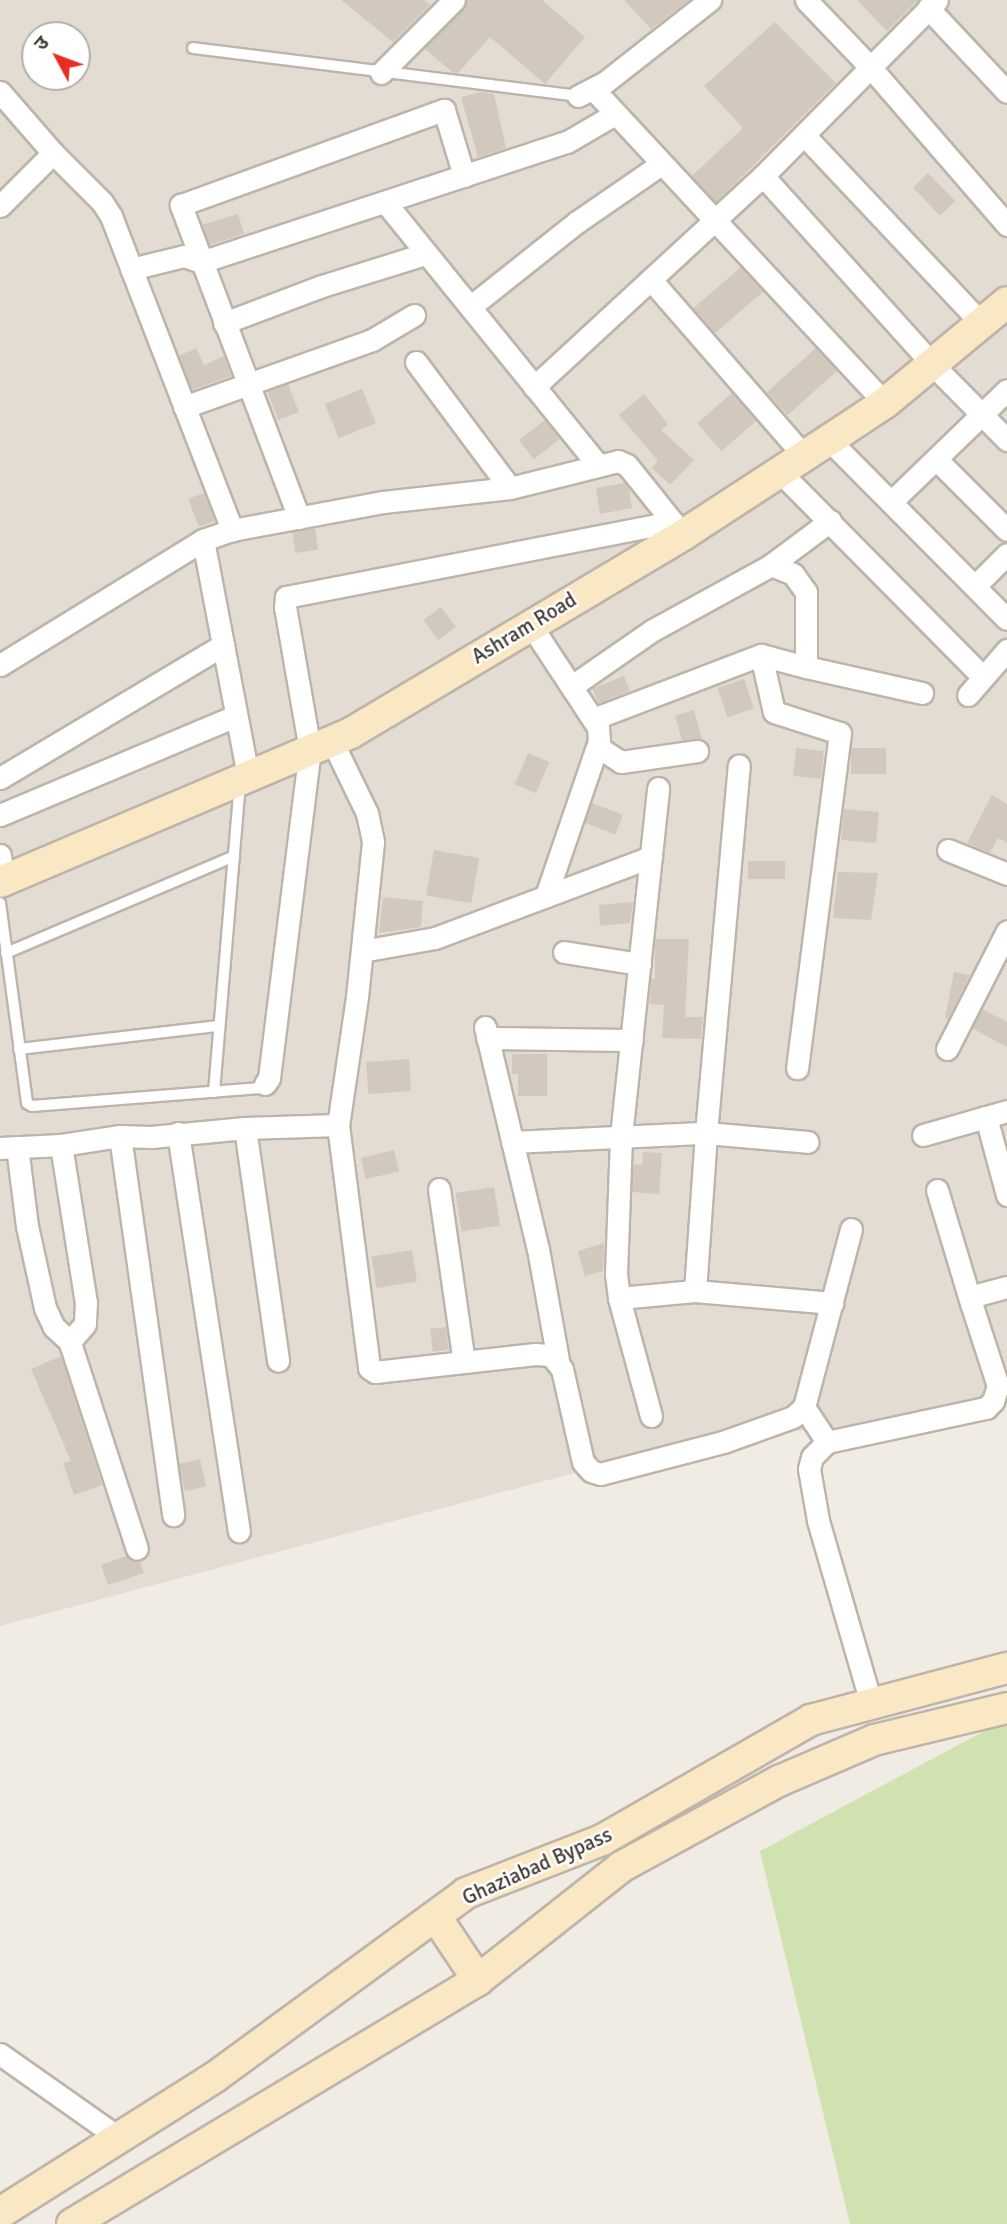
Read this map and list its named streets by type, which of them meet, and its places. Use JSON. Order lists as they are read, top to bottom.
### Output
{
  "streets": {
    "main road": ["Ashram Road", "Ghaziabad Bypass"]
  },
  "north": "top left"
}
